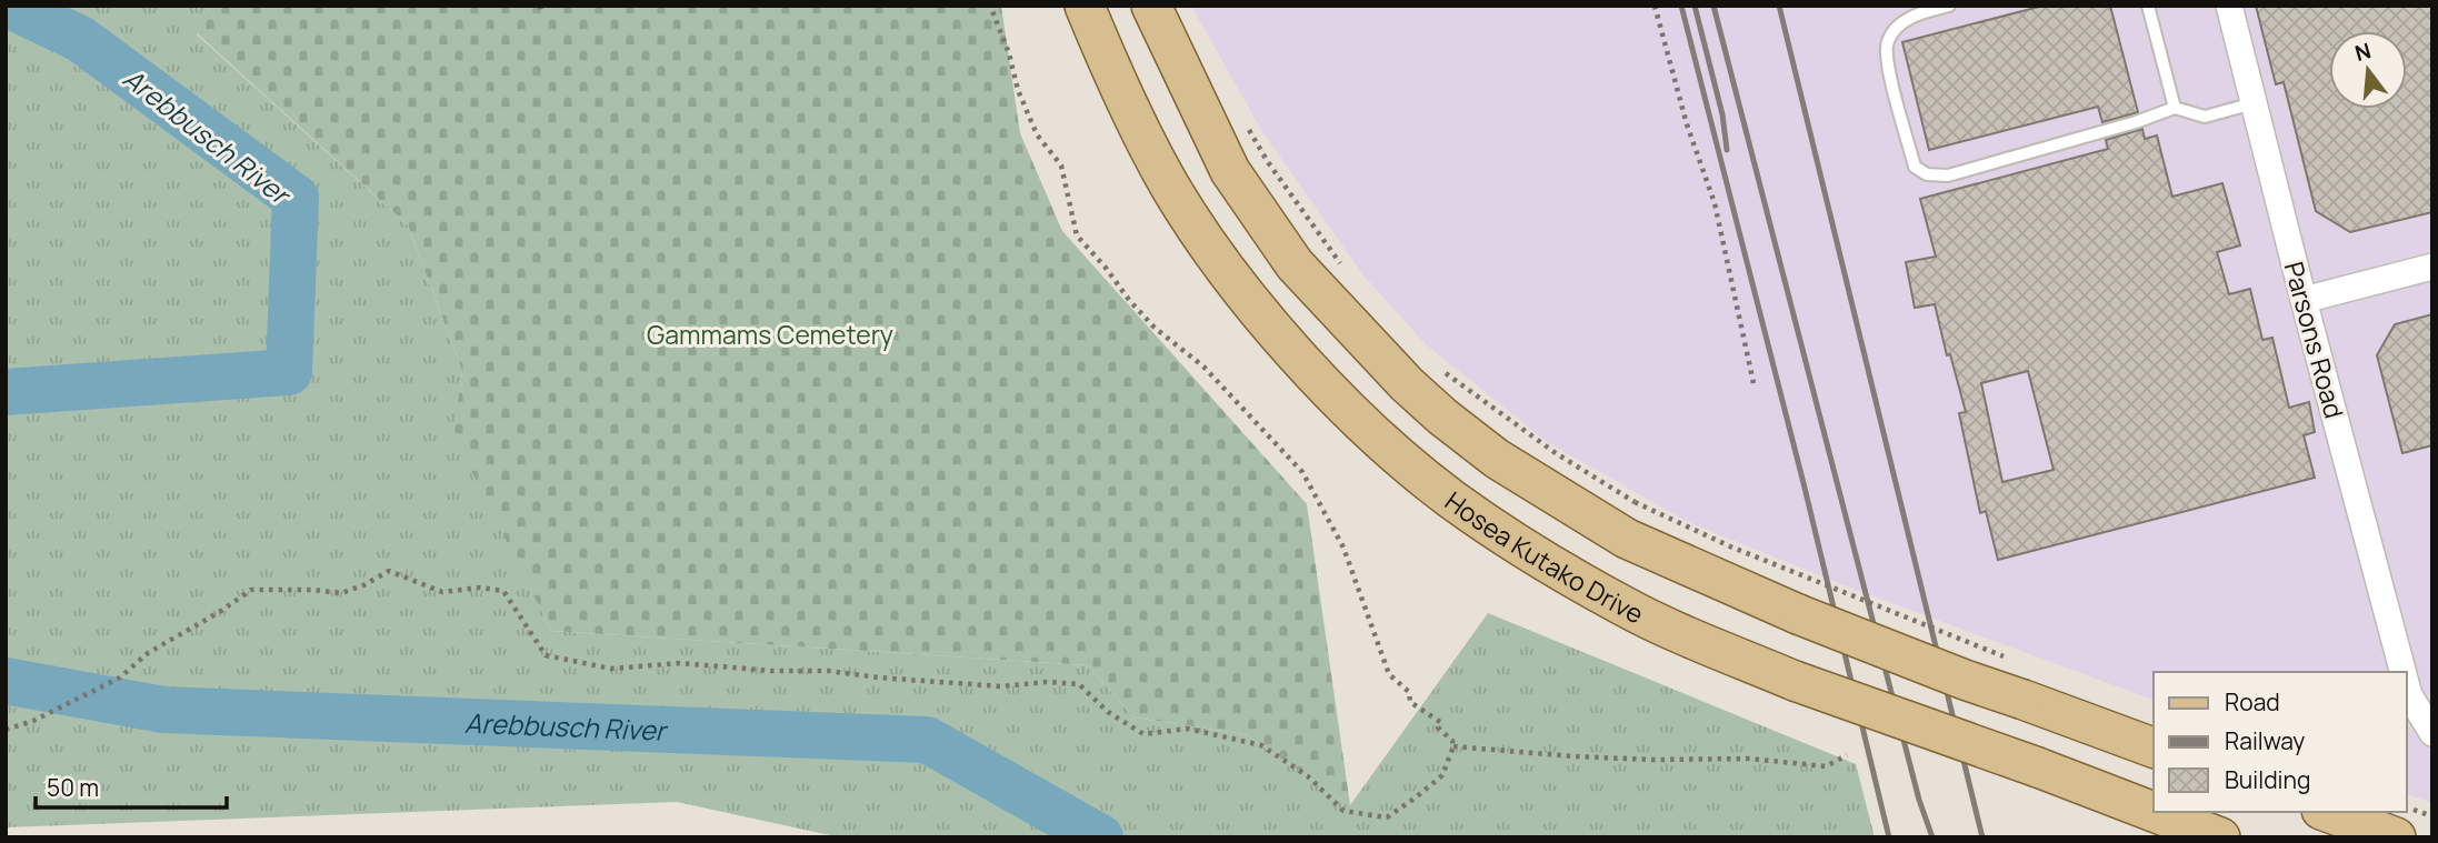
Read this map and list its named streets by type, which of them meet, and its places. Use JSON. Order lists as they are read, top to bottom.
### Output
{
  "streets": {
    "main road": ["Hosea Kutako Drive"],
    "street": ["Parsons Road"]
  },
  "water": ["Arebbusch River"],
  "parks": ["Gammams Cemetery"],
  "legend": ["Road", "Railway", "Building"],
  "scale_bar": "50 m",
  "north": "top"
}
